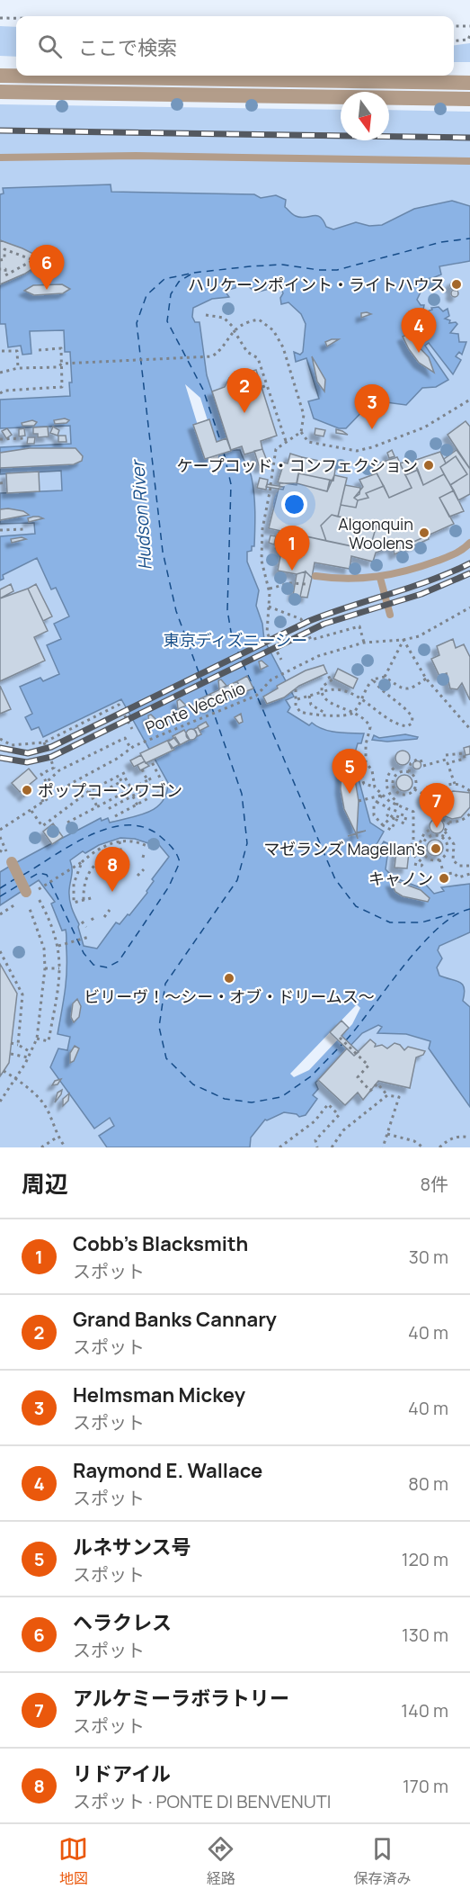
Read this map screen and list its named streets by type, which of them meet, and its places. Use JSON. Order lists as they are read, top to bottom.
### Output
{
  "streets": {
    "path": ["Ponte Vecchio"]
  },
  "water": ["Hudson River"],
  "parks": ["東京ディズニーシー"],
  "places": [
    "ハリケーンポイント・ライトハウス",
    "ケープコッド・コンフェクション",
    "Algonquin Woolens",
    "ポップコーンワゴン",
    "マゼランズ Magellan's",
    "キャノン",
    "ビリーヴ！～シー・オブ・ドリームス～"
  ],
  "north": "bottom",
  "page": {
    "search": "ここで検索",
    "pins": [
      "6",
      "4",
      "2",
      "3",
      "1",
      "5",
      "7",
      "8"
    ],
    "heading": ["周辺", "8件"],
    "list": [
      {
        "mark": "1",
        "name": "Cobb’s Blacksmith",
        "note": "スポット",
        "value": "30 m"
      },
      {
        "mark": "2",
        "name": "Grand Banks Cannary",
        "note": "スポット",
        "value": "40 m"
      },
      {
        "mark": "3",
        "name": "Helmsman Mickey",
        "note": "スポット",
        "value": "40 m"
      },
      {
        "mark": "4",
        "name": "Raymond E. Wallace",
        "note": "スポット",
        "value": "80 m"
      },
      {
        "mark": "5",
        "name": "ルネサンス号",
        "note": "スポット",
        "value": "120 m"
      },
      {
        "mark": "6",
        "name": "ヘラクレス",
        "note": "スポット",
        "value": "130 m"
      },
      {
        "mark": "7",
        "name": "アルケミーラボラトリー",
        "note": "スポット",
        "value": "140 m"
      },
      {
        "mark": "8",
        "name": "リドアイル",
        "note": "スポット · PONTE DI BENVENUTI",
        "value": "170 m"
      }
    ],
    "nav": ["地図", "経路", "保存済み"]
  }
}
